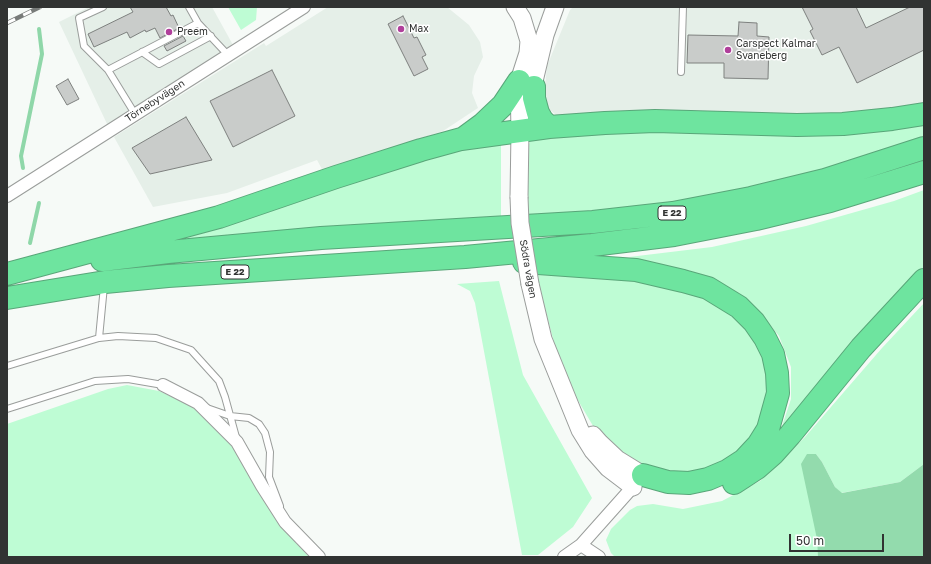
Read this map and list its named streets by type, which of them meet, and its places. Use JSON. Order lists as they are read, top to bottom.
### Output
{
  "streets": {
    "highway": ["E 22"],
    "main road": ["Södra vägen"],
    "street": ["Törnebyvägen"]
  },
  "places": ["Max", "Preem", "Carspect Kalmar Svaneberg"],
  "scale_bar": "50 m"
}
